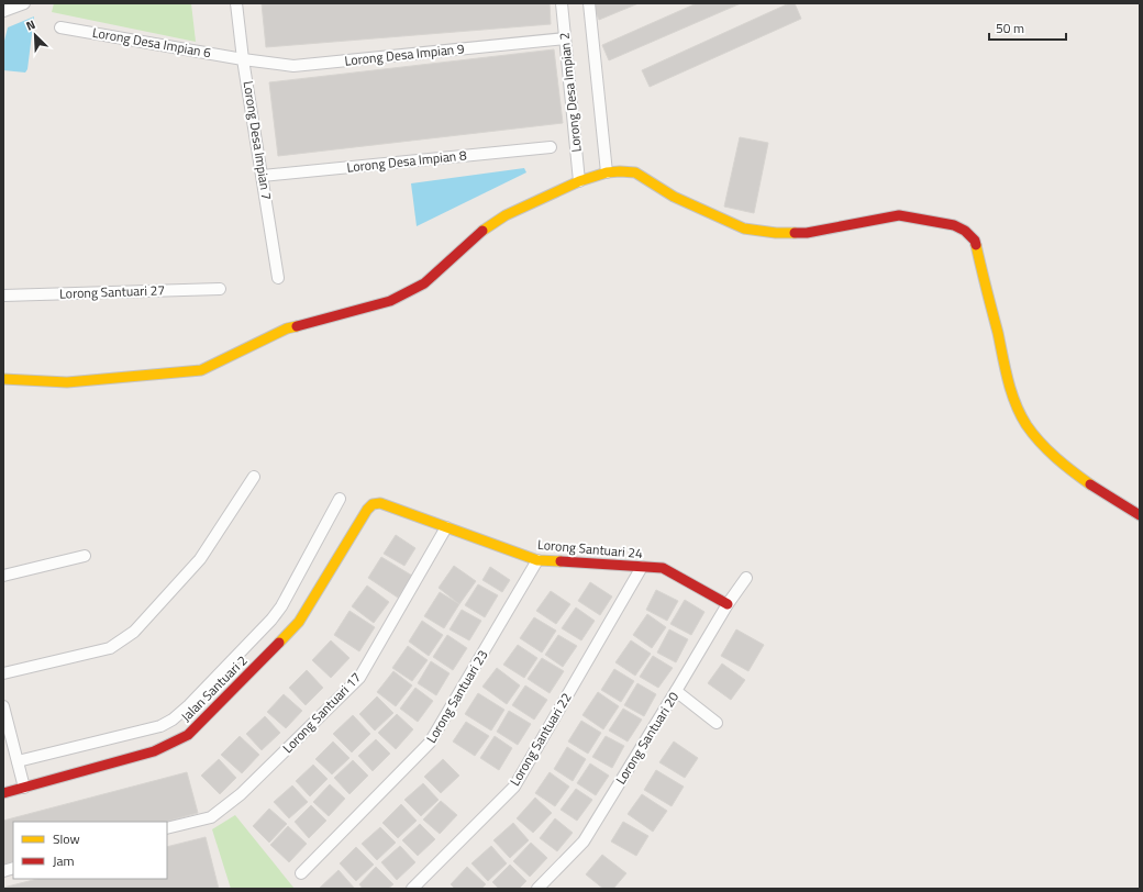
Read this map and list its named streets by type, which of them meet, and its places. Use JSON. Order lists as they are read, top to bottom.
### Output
{
  "streets": {
    "street": [
      "Lorong Desa Impian 6",
      "Lorong Desa Impian 9",
      "Lorong Desa Impian 2",
      "Lorong Desa Impian 7",
      "Lorong Desa Impian 8",
      "Lorong Santuari 27",
      "Lorong Santuari 24",
      "Jalan Santuari 2",
      "Lorong Santuari 23",
      "Lorong Santuari 17",
      "Lorong Santuari 20",
      "Lorong Santuari 22"
    ]
  },
  "crossings": [
    ["Lorong Desa Impian 6", "Lorong Desa Impian 9"],
    ["Lorong Desa Impian 6", "Lorong Desa Impian 7"],
    ["Lorong Desa Impian 9", "Lorong Desa Impian 2"],
    ["Lorong Desa Impian 9", "Lorong Desa Impian 7"],
    ["Lorong Desa Impian 7", "Lorong Desa Impian 8"],
    ["Lorong Santuari 24", "Jalan Santuari 2"],
    ["Lorong Santuari 24", "Lorong Santuari 23"],
    ["Lorong Santuari 24", "Lorong Santuari 17"],
    ["Lorong Santuari 24", "Lorong Santuari 20"],
    ["Lorong Santuari 24", "Lorong Santuari 22"]
  ],
  "legend": ["Slow", "Jam"],
  "scale_bar": "50 m",
  "north": "top left"
}
